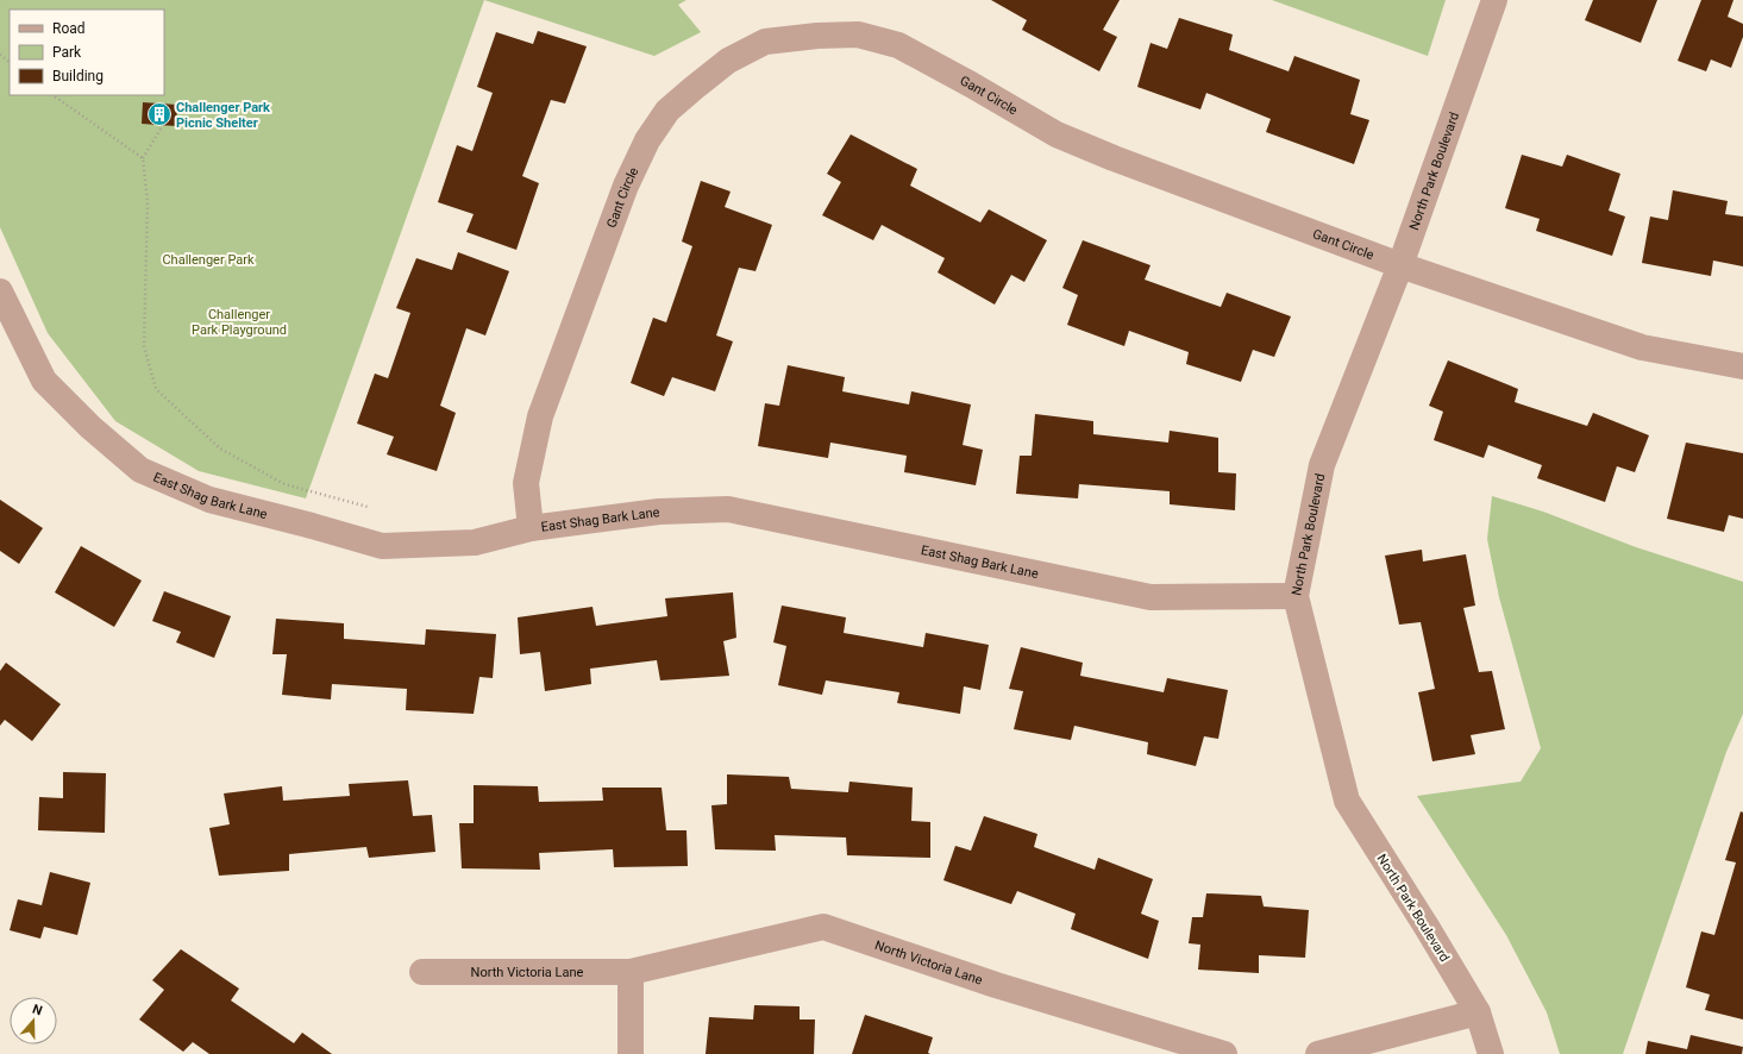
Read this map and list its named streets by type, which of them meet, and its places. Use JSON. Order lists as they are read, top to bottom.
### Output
{
  "streets": {
    "street": [
      "Gant Circle",
      "North Park Boulevard",
      "East Shag Bark Lane",
      "North Victoria Lane"
    ]
  },
  "crossings": [
    ["Gant Circle", "North Park Boulevard"],
    ["Gant Circle", "East Shag Bark Lane"],
    ["North Park Boulevard", "East Shag Bark Lane"]
  ],
  "parks": ["Challenger Park", "Challenger Park Playground"],
  "places": {
    "building": ["Challenger Park Picnic Shelter"]
  },
  "legend": ["Road", "Park", "Building"],
  "north": "top"
}
